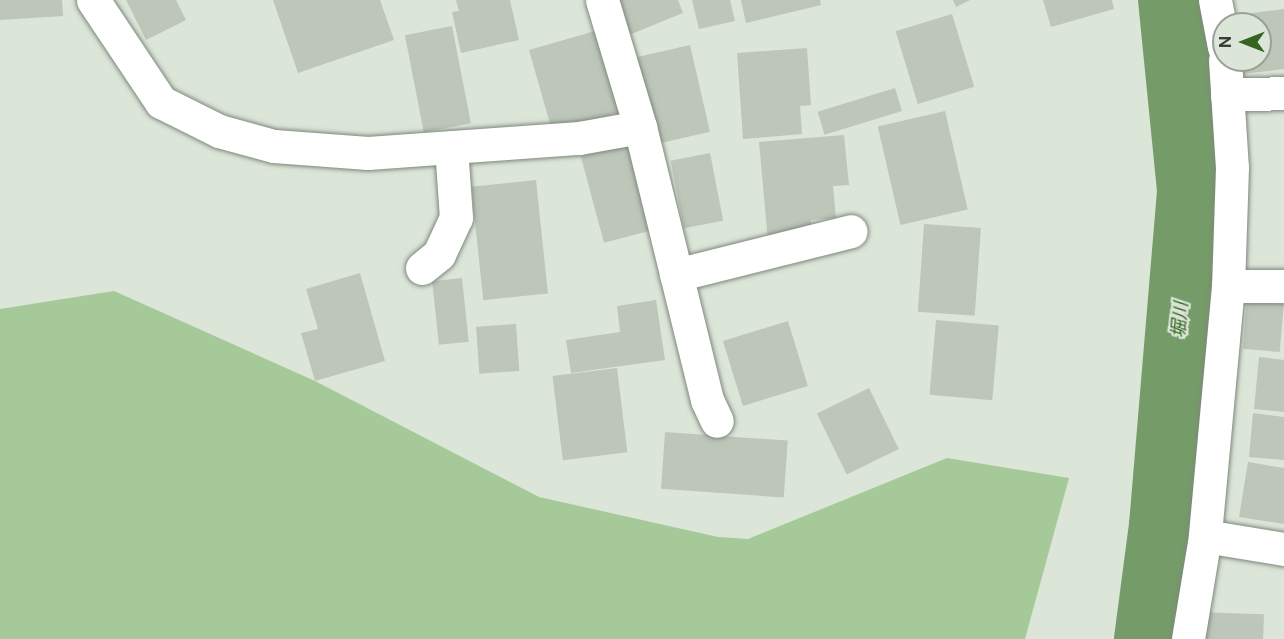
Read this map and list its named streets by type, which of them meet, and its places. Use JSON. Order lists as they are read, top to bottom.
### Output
{
  "water": ["堀川"],
  "north": "left"
}
